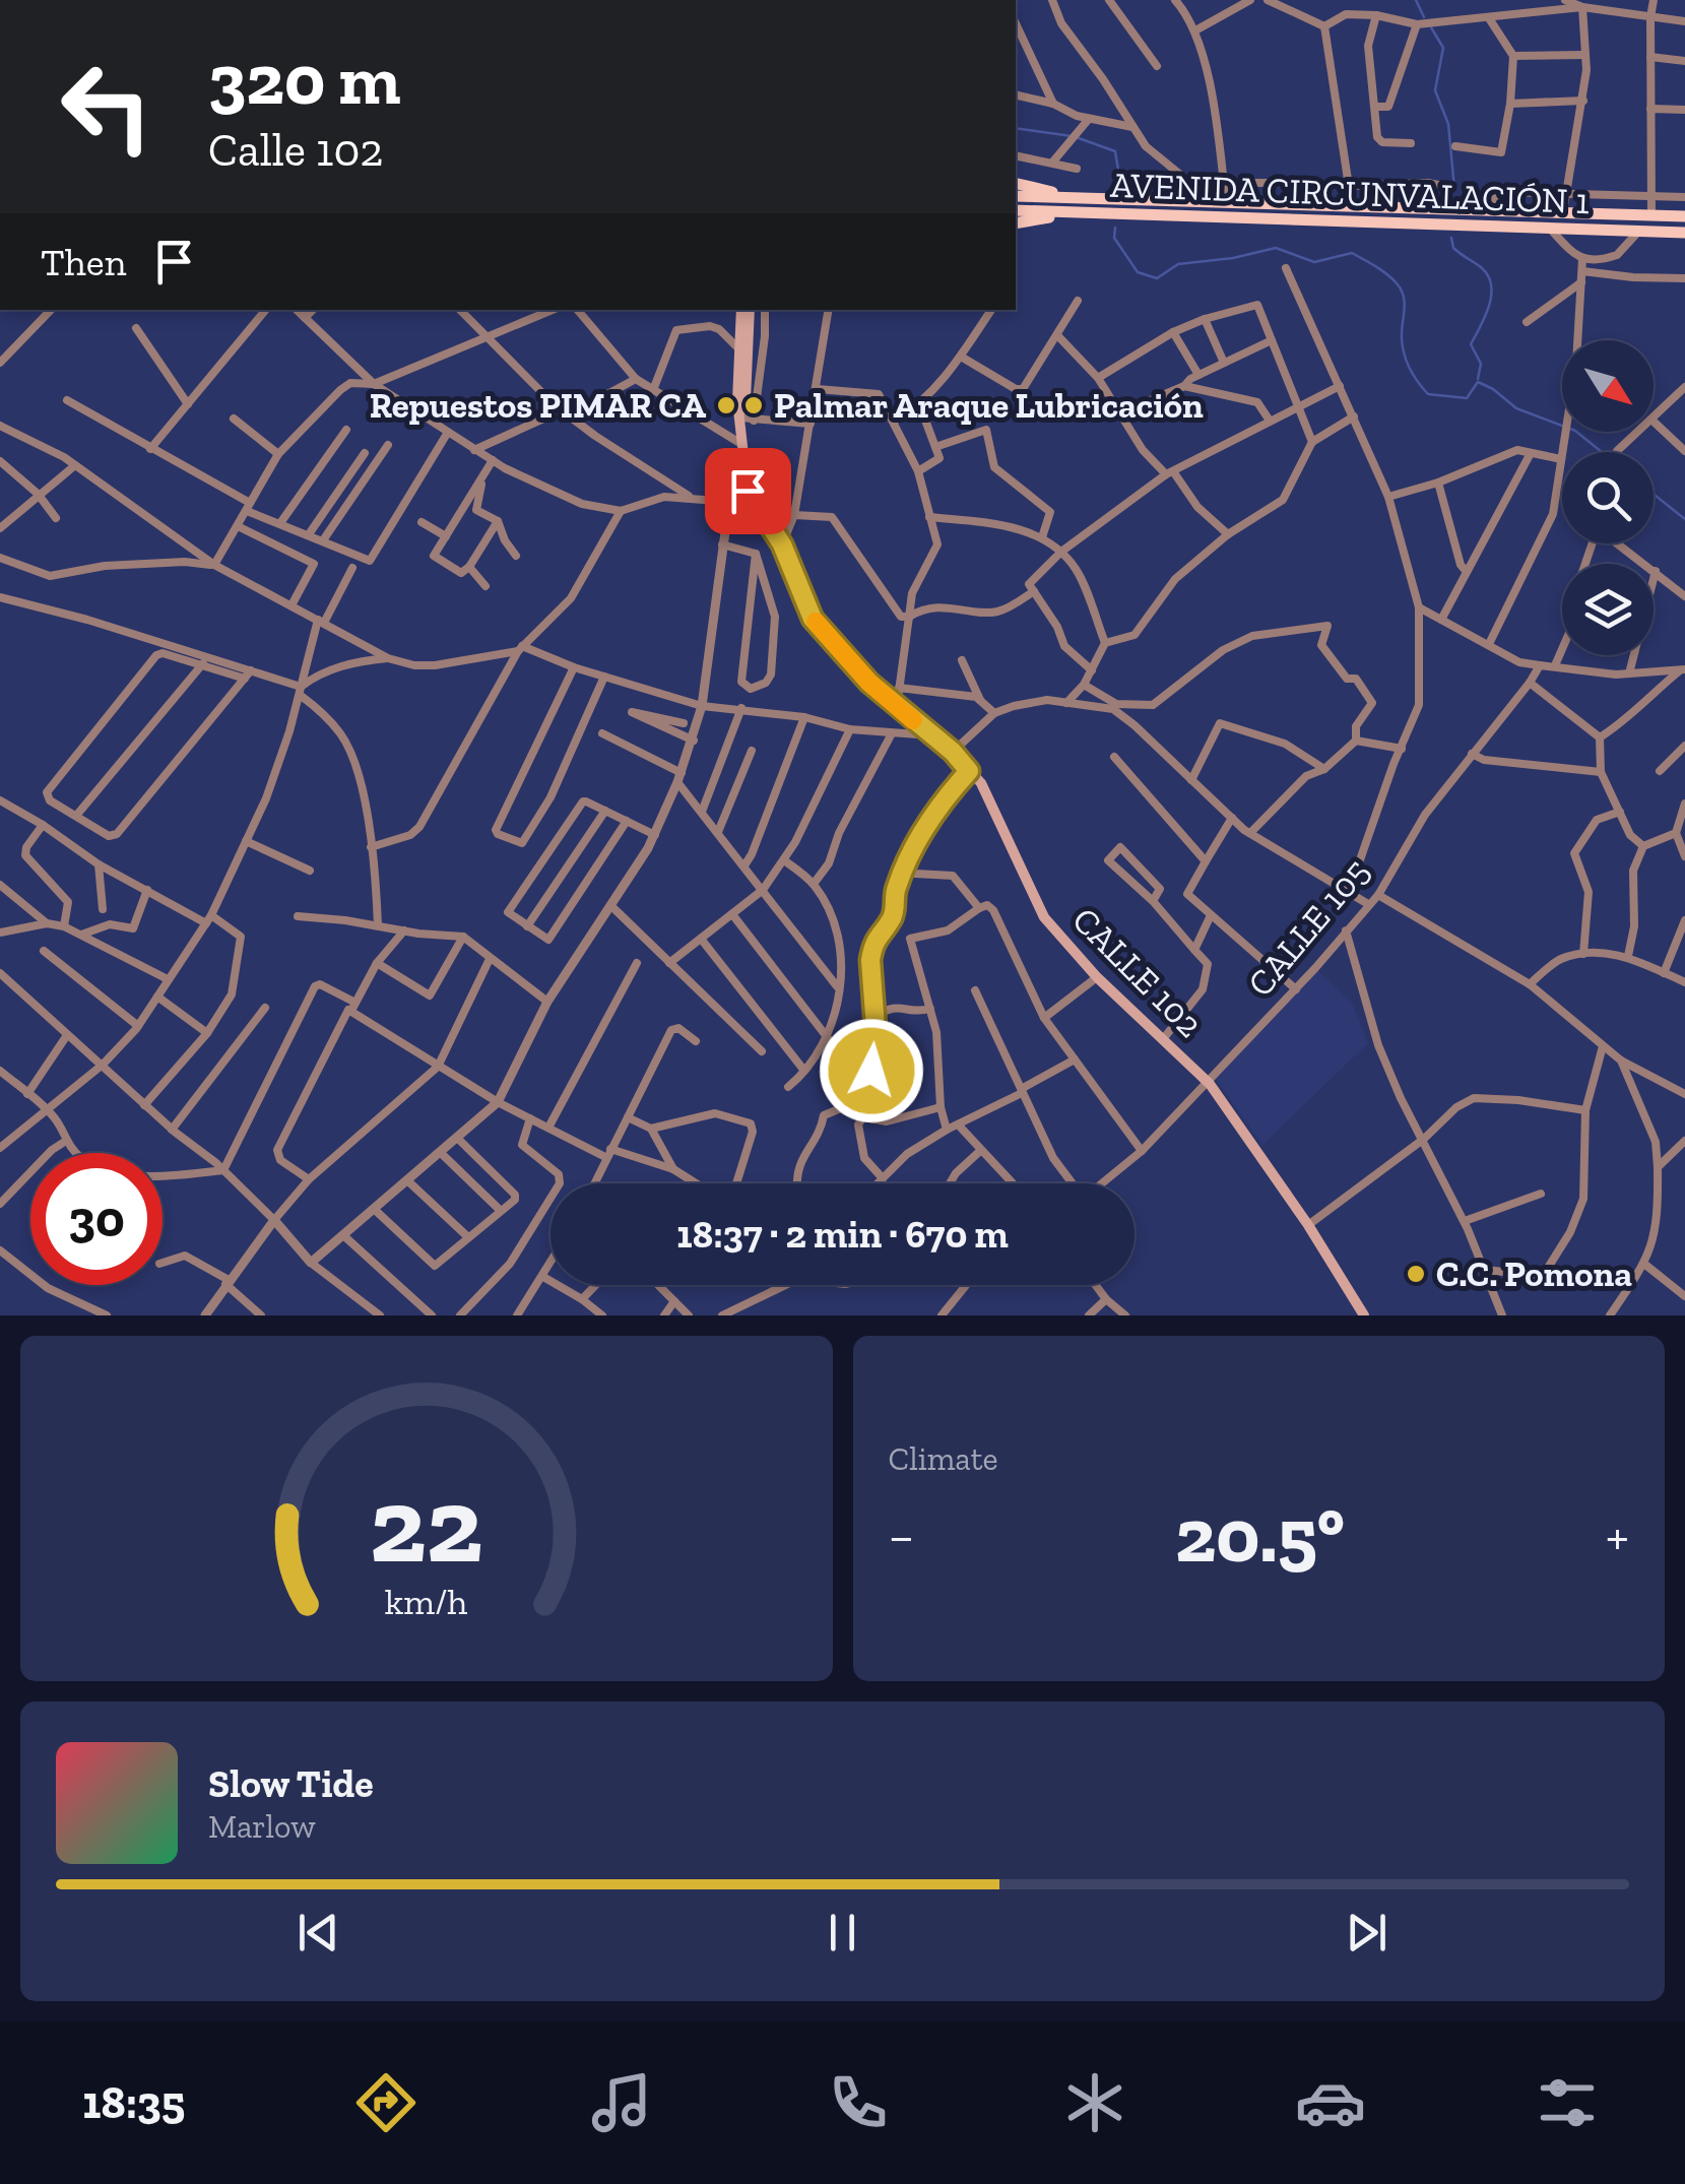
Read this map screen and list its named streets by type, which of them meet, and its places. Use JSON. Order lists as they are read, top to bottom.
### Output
{
  "streets": {
    "main road": ["AVENIDA CIRCUNVALACIÓN 1", "CALLE 102"],
    "street": ["CALLE 105"]
  },
  "crossings": [
    ["CALLE 105", "CALLE 102"]
  ],
  "places": ["Repuestos PIMAR CA", "Palmar Araque Lubricación", "C.C. Pomona"],
  "north": "bottom right",
  "page": {
    "turn": ["320 m", "Calle 102"],
    "then": "Then",
    "limit": "30",
    "trip": "18:37 · 2 min · 670 m",
    "tile": "Climate",
    "heat": ["−", "20.5°", "+"],
    "song": ["Slow Tide", "Marlow"],
    "tabs": "18:35",
    "gauge": ["22", "km/h"]
  }
}
